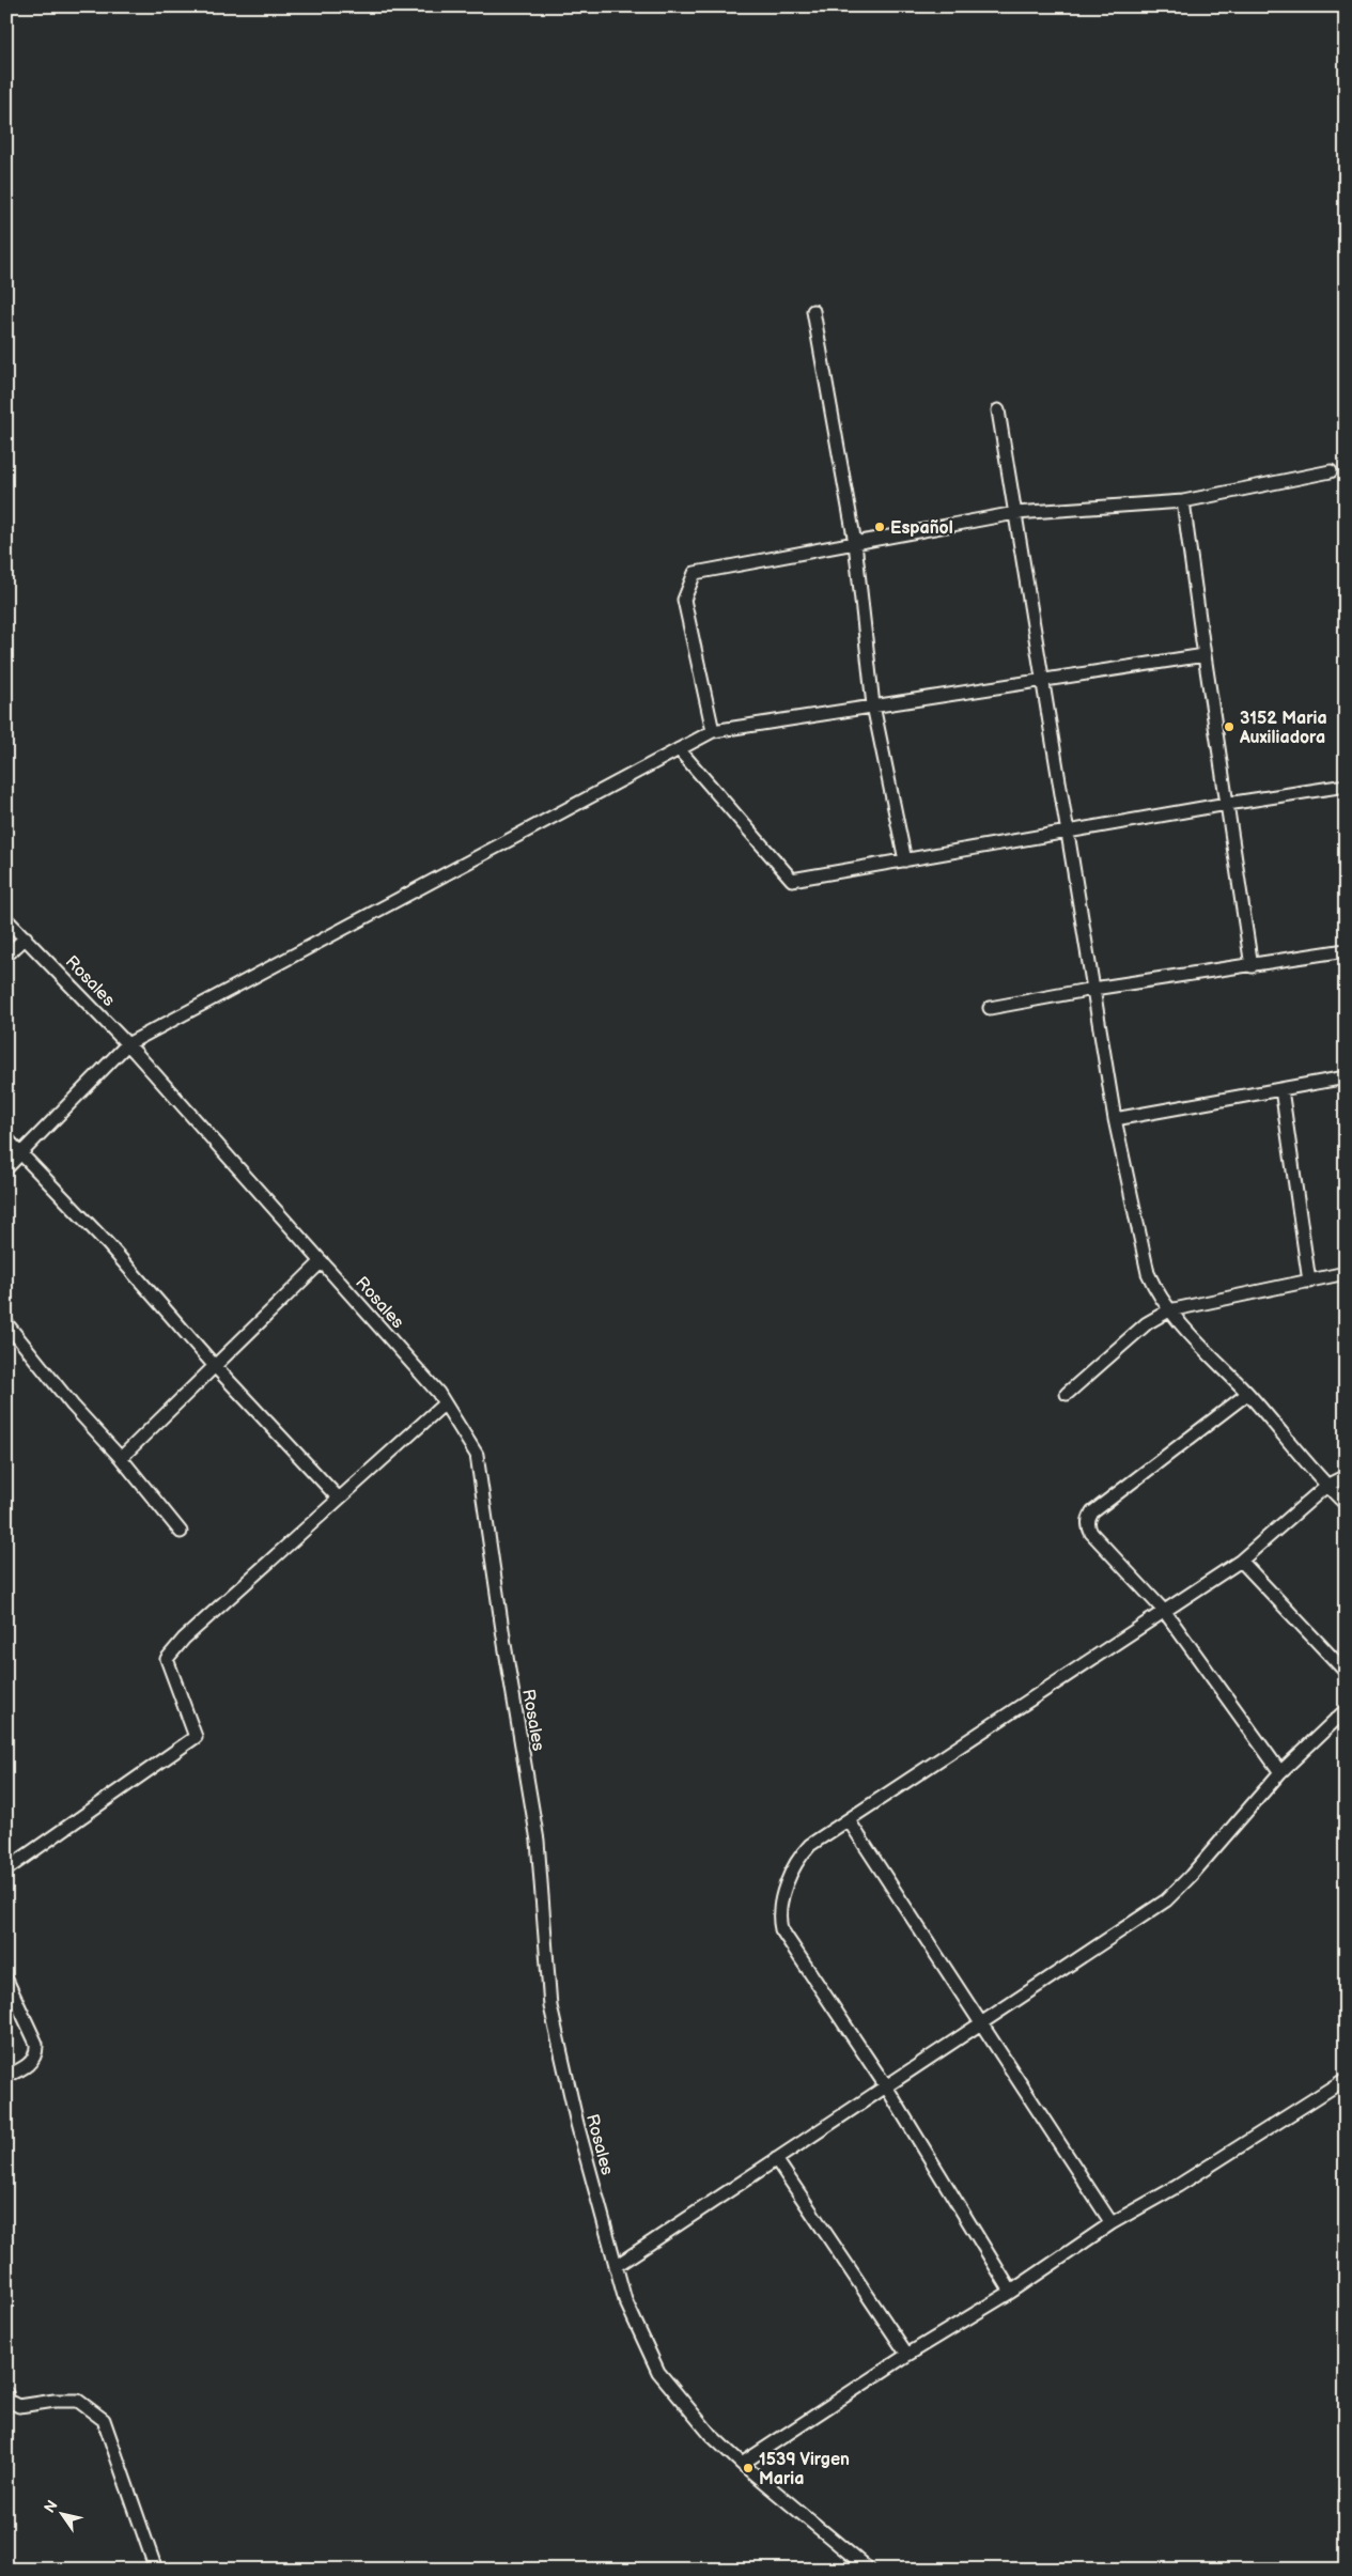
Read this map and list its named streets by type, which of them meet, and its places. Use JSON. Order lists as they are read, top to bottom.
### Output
{
  "streets": {
    "street": ["Rosales"]
  },
  "places": ["Español", "3152 Maria Auxiliadora", "1539 Virgen Maria"],
  "north": "top left"
}
